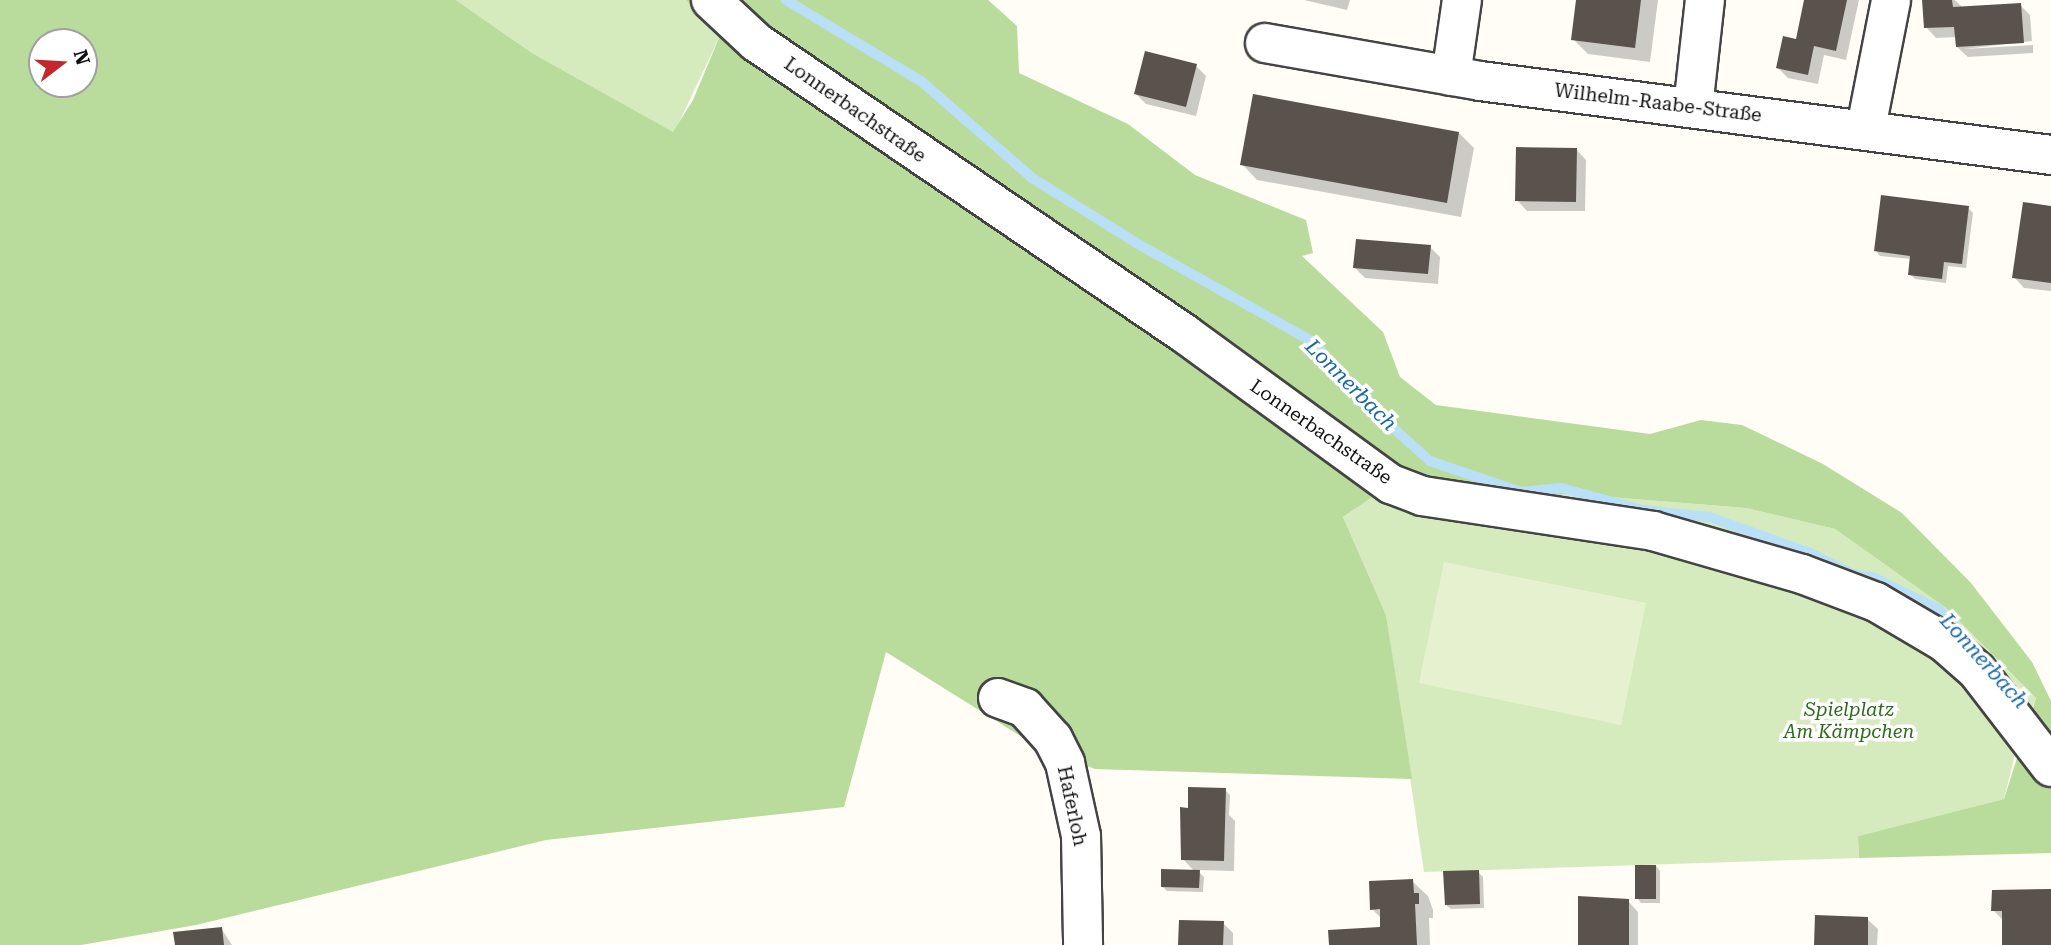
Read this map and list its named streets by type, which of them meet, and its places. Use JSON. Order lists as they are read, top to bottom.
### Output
{
  "streets": {
    "street": ["Wilhelm-Raabe-Straße", "Lonnerbachstraße", "Haferloh"]
  },
  "water": ["Lonnerbach"],
  "parks": ["Spielplatz Am Kämpchen"],
  "north": "right"
}
